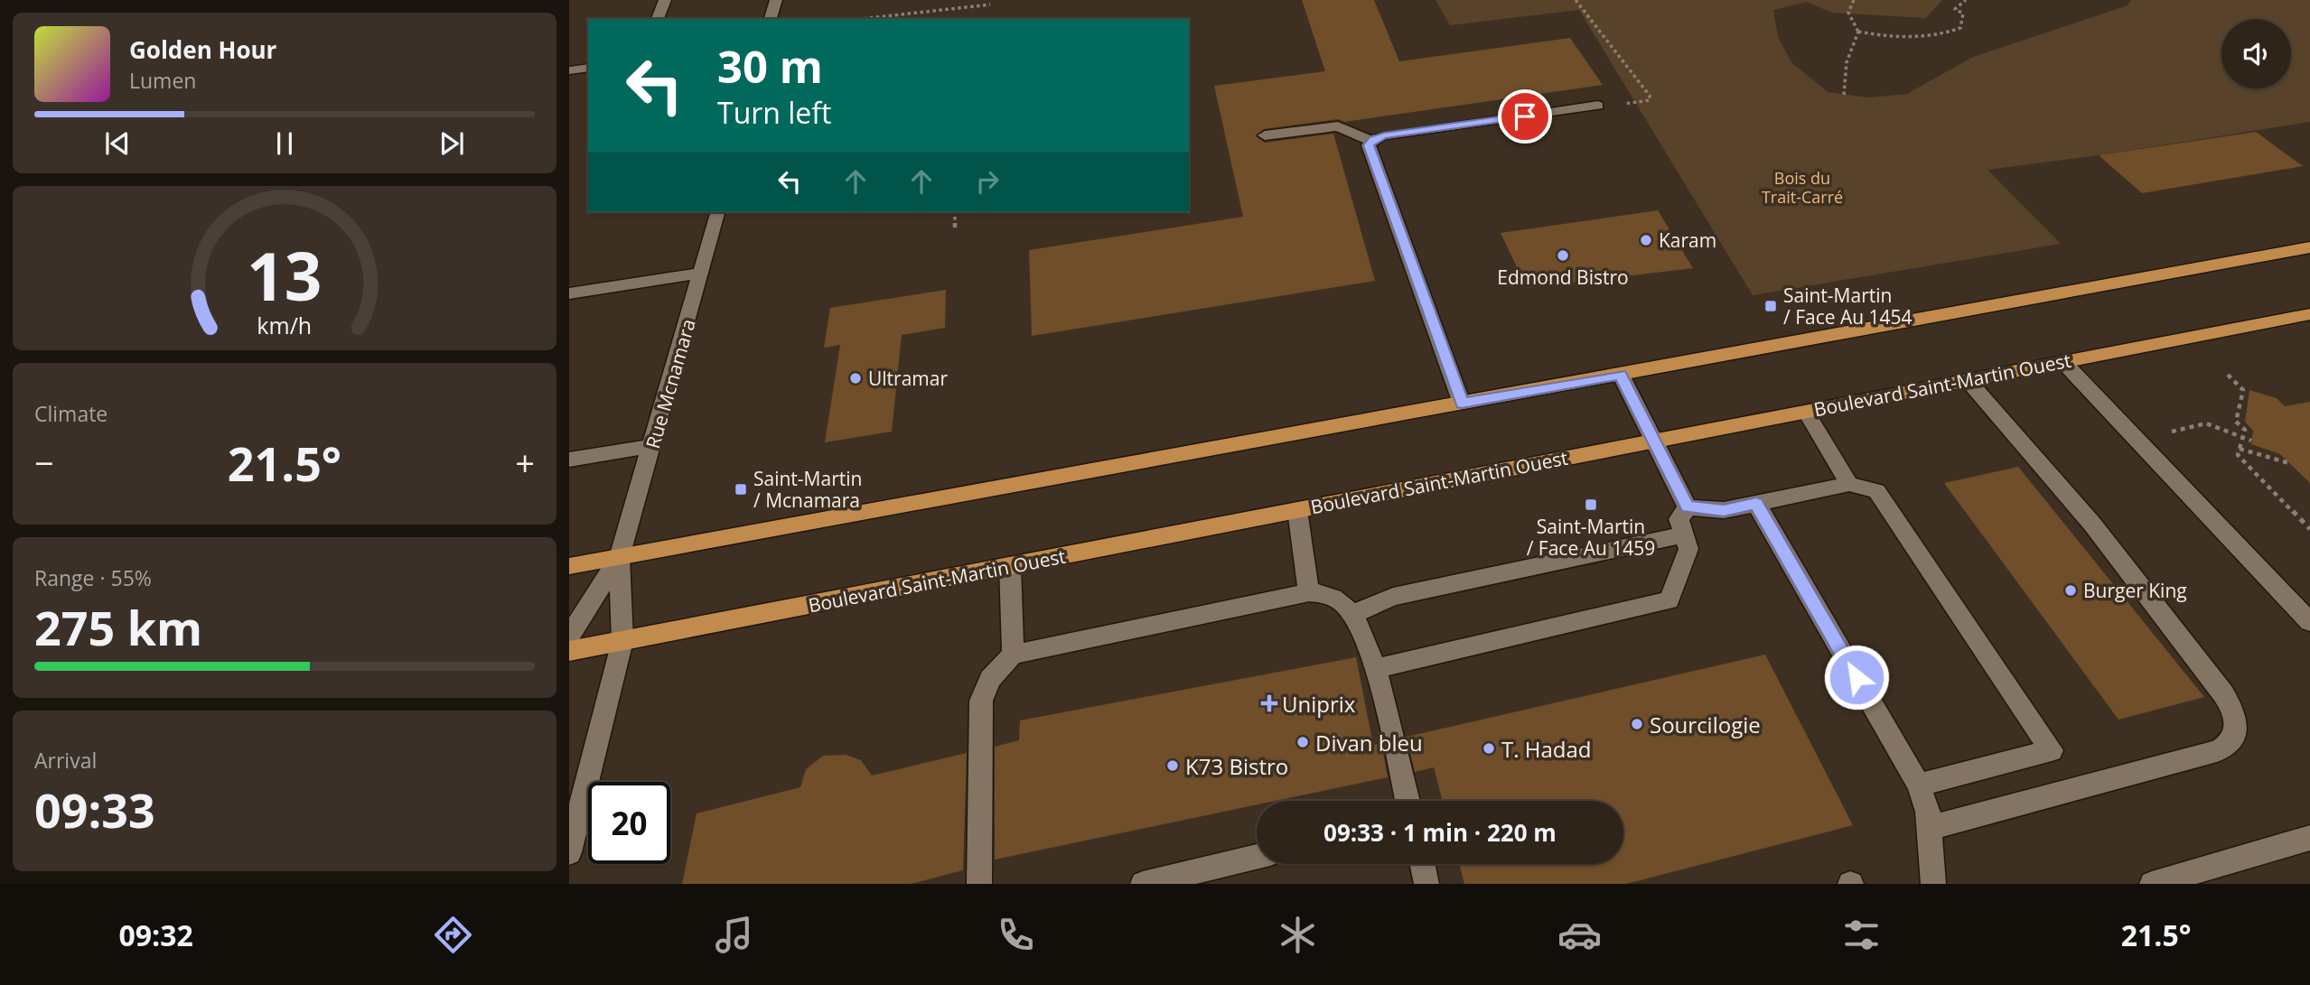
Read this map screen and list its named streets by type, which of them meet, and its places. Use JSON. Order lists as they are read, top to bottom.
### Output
{
  "streets": {
    "main road": ["Boulevard Saint-Martin Ouest"],
    "street": ["Rue Mcnamara"]
  },
  "parks": ["Bois du Trait-Carré"],
  "places": {
    "other": [
      "Karam",
      "Edmond Bistro",
      "Ultramar",
      "Burger King",
      "Sourcilogie",
      "Divan bleu",
      "T. Hadad",
      "K73 Bistro"
    ],
    "transit": ["Saint-Martin / Face Au 1454", "Saint-Martin / Mcnamara", "Saint-Martin / Face Au 1459"],
    "health": ["Uniprix"]
  },
  "page": {
    "turn": ["30 m", "Turn left"],
    "song": ["Golden Hour", "Lumen"],
    "tile": [
      "Climate",
      ["Range · 55%", "275 km"],
      ["Arrival", "09:33"]
    ],
    "heat": ["−", "21.5°", "+"],
    "limit": "20",
    "trip": "09:33 · 1 min · 220 m",
    "tabs": ["09:32", "21.5°"],
    "gauge": ["13", "km/h"]
  }
}
